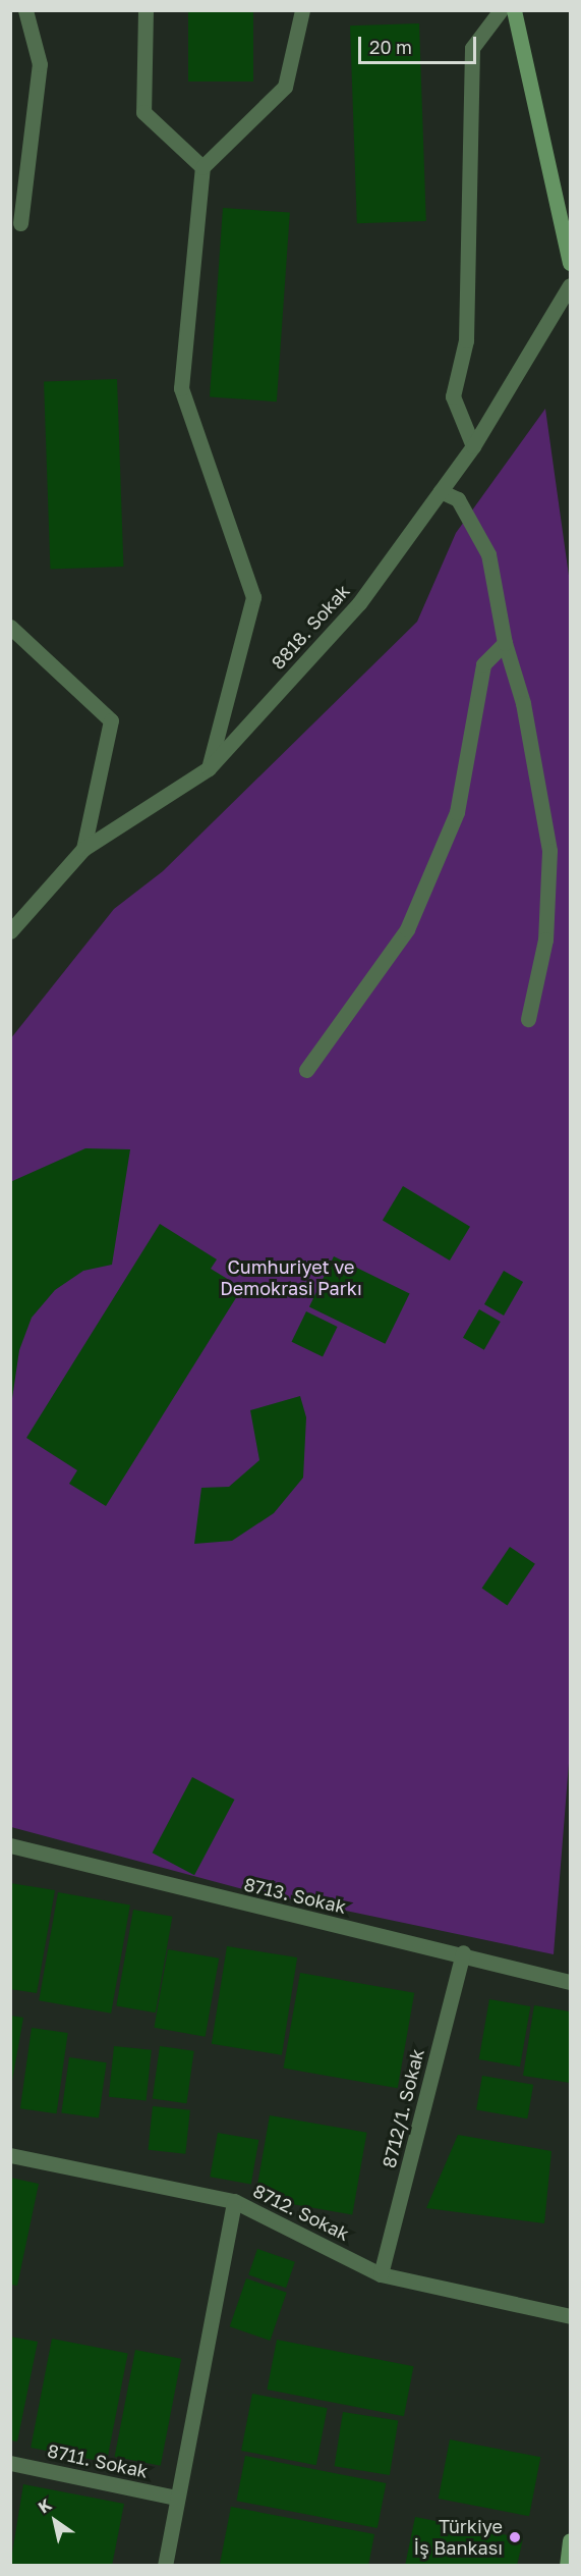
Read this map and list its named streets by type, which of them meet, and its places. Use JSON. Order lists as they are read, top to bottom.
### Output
{
  "streets": {
    "street": [
      "8818. Sokak",
      "8713. Sokak",
      "8712/1. Sokak",
      "8712. Sokak",
      "8711. Sokak"
    ]
  },
  "crossings": [
    ["8713. Sokak", "8712/1. Sokak"],
    ["8712/1. Sokak", "8712. Sokak"]
  ],
  "parks": ["Cumhuriyet ve Demokrasi Parkı"],
  "places": ["Türkiye İş Bankası"],
  "scale_bar": "20 m",
  "north": "top left"
}
